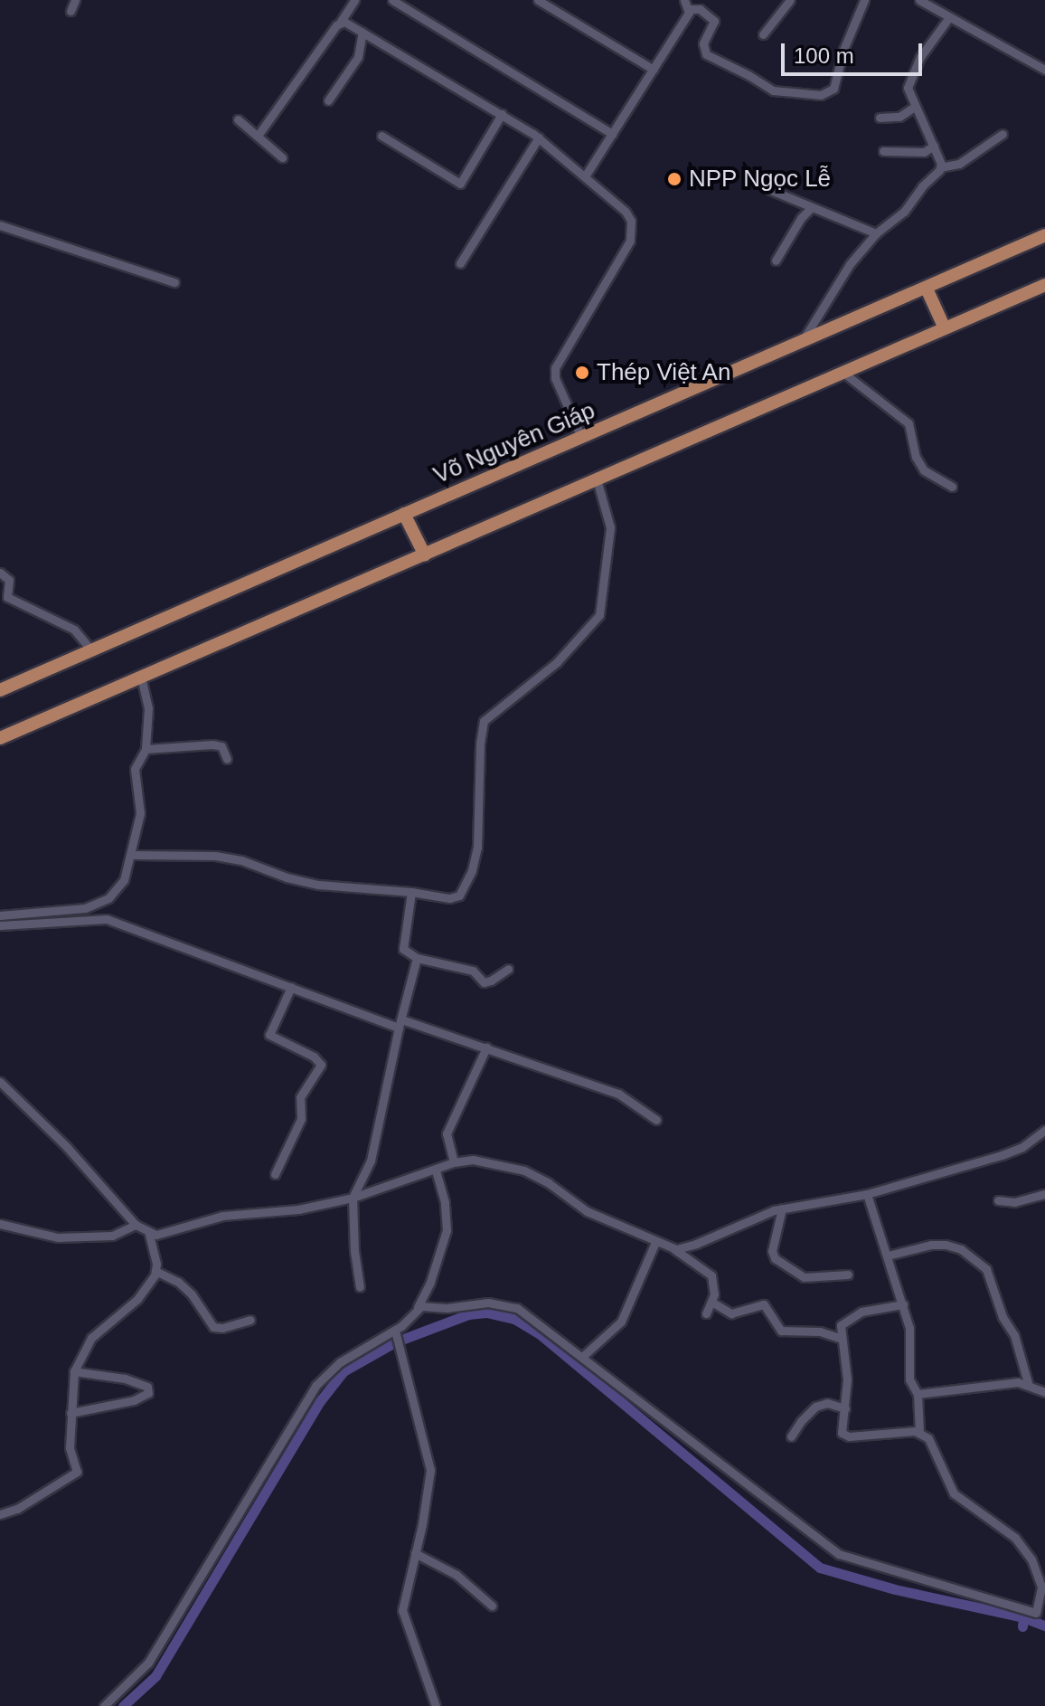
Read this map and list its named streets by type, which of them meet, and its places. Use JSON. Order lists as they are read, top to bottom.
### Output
{
  "streets": {
    "main road": ["Võ Nguyên Giáp"]
  },
  "places": ["NPP Ngọc Lễ", "Thép Việt An"],
  "scale_bar": "100 m"
}
